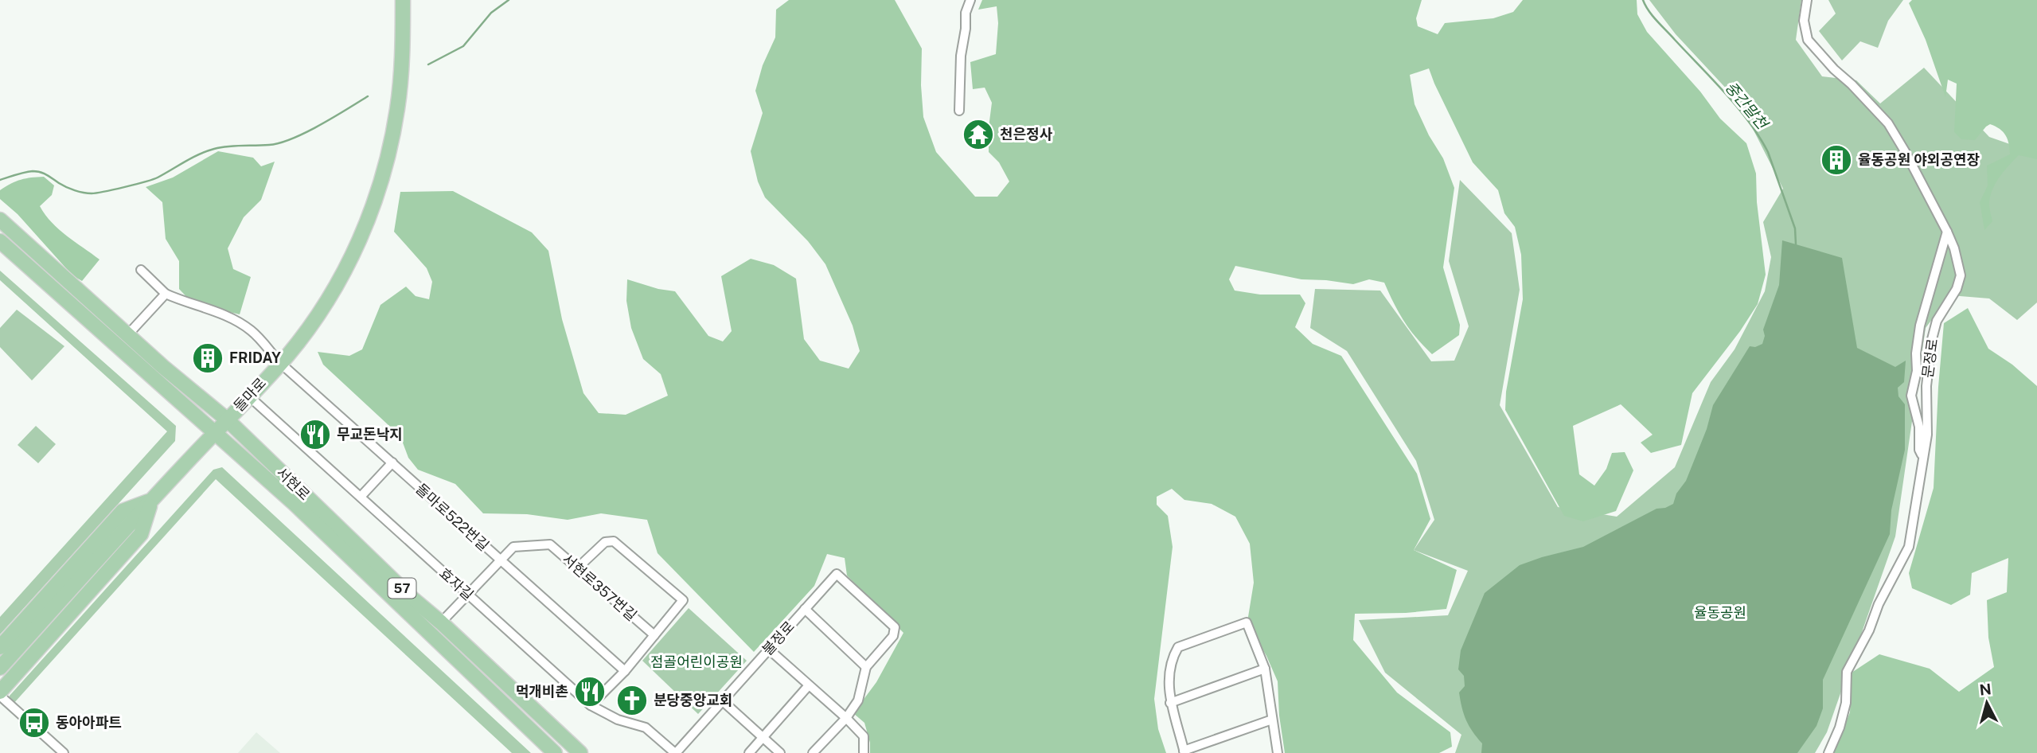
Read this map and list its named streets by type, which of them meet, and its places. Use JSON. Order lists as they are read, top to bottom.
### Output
{
  "streets": {
    "main road": ["돌마로", "서현로", "57"],
    "street": [
      "문정로",
      "돌마로522번길",
      "효자길",
      "서현로357번길",
      "불정로"
    ]
  },
  "crossings": [
    ["돌마로", "서현로"],
    ["돌마로", "돌마로522번길"],
    ["돌마로", "효자길"],
    ["서현로", "서현로357번길"],
    ["돌마로522번길", "서현로357번길"],
    ["효자길", "서현로357번길"],
    ["효자길", "불정로"]
  ],
  "water": ["중간말천"],
  "parks": ["율동공원", "점골어린이공원"],
  "places": {
    "temple": ["천은정사"],
    "building": ["율동공원 야외공연장", "FRIDAY"],
    "restaurant": ["무교돈낙지", "먹개비촌"],
    "church": ["분당중앙교회"],
    "bus stop": ["동아아파트"]
  },
  "north": "top"
}
